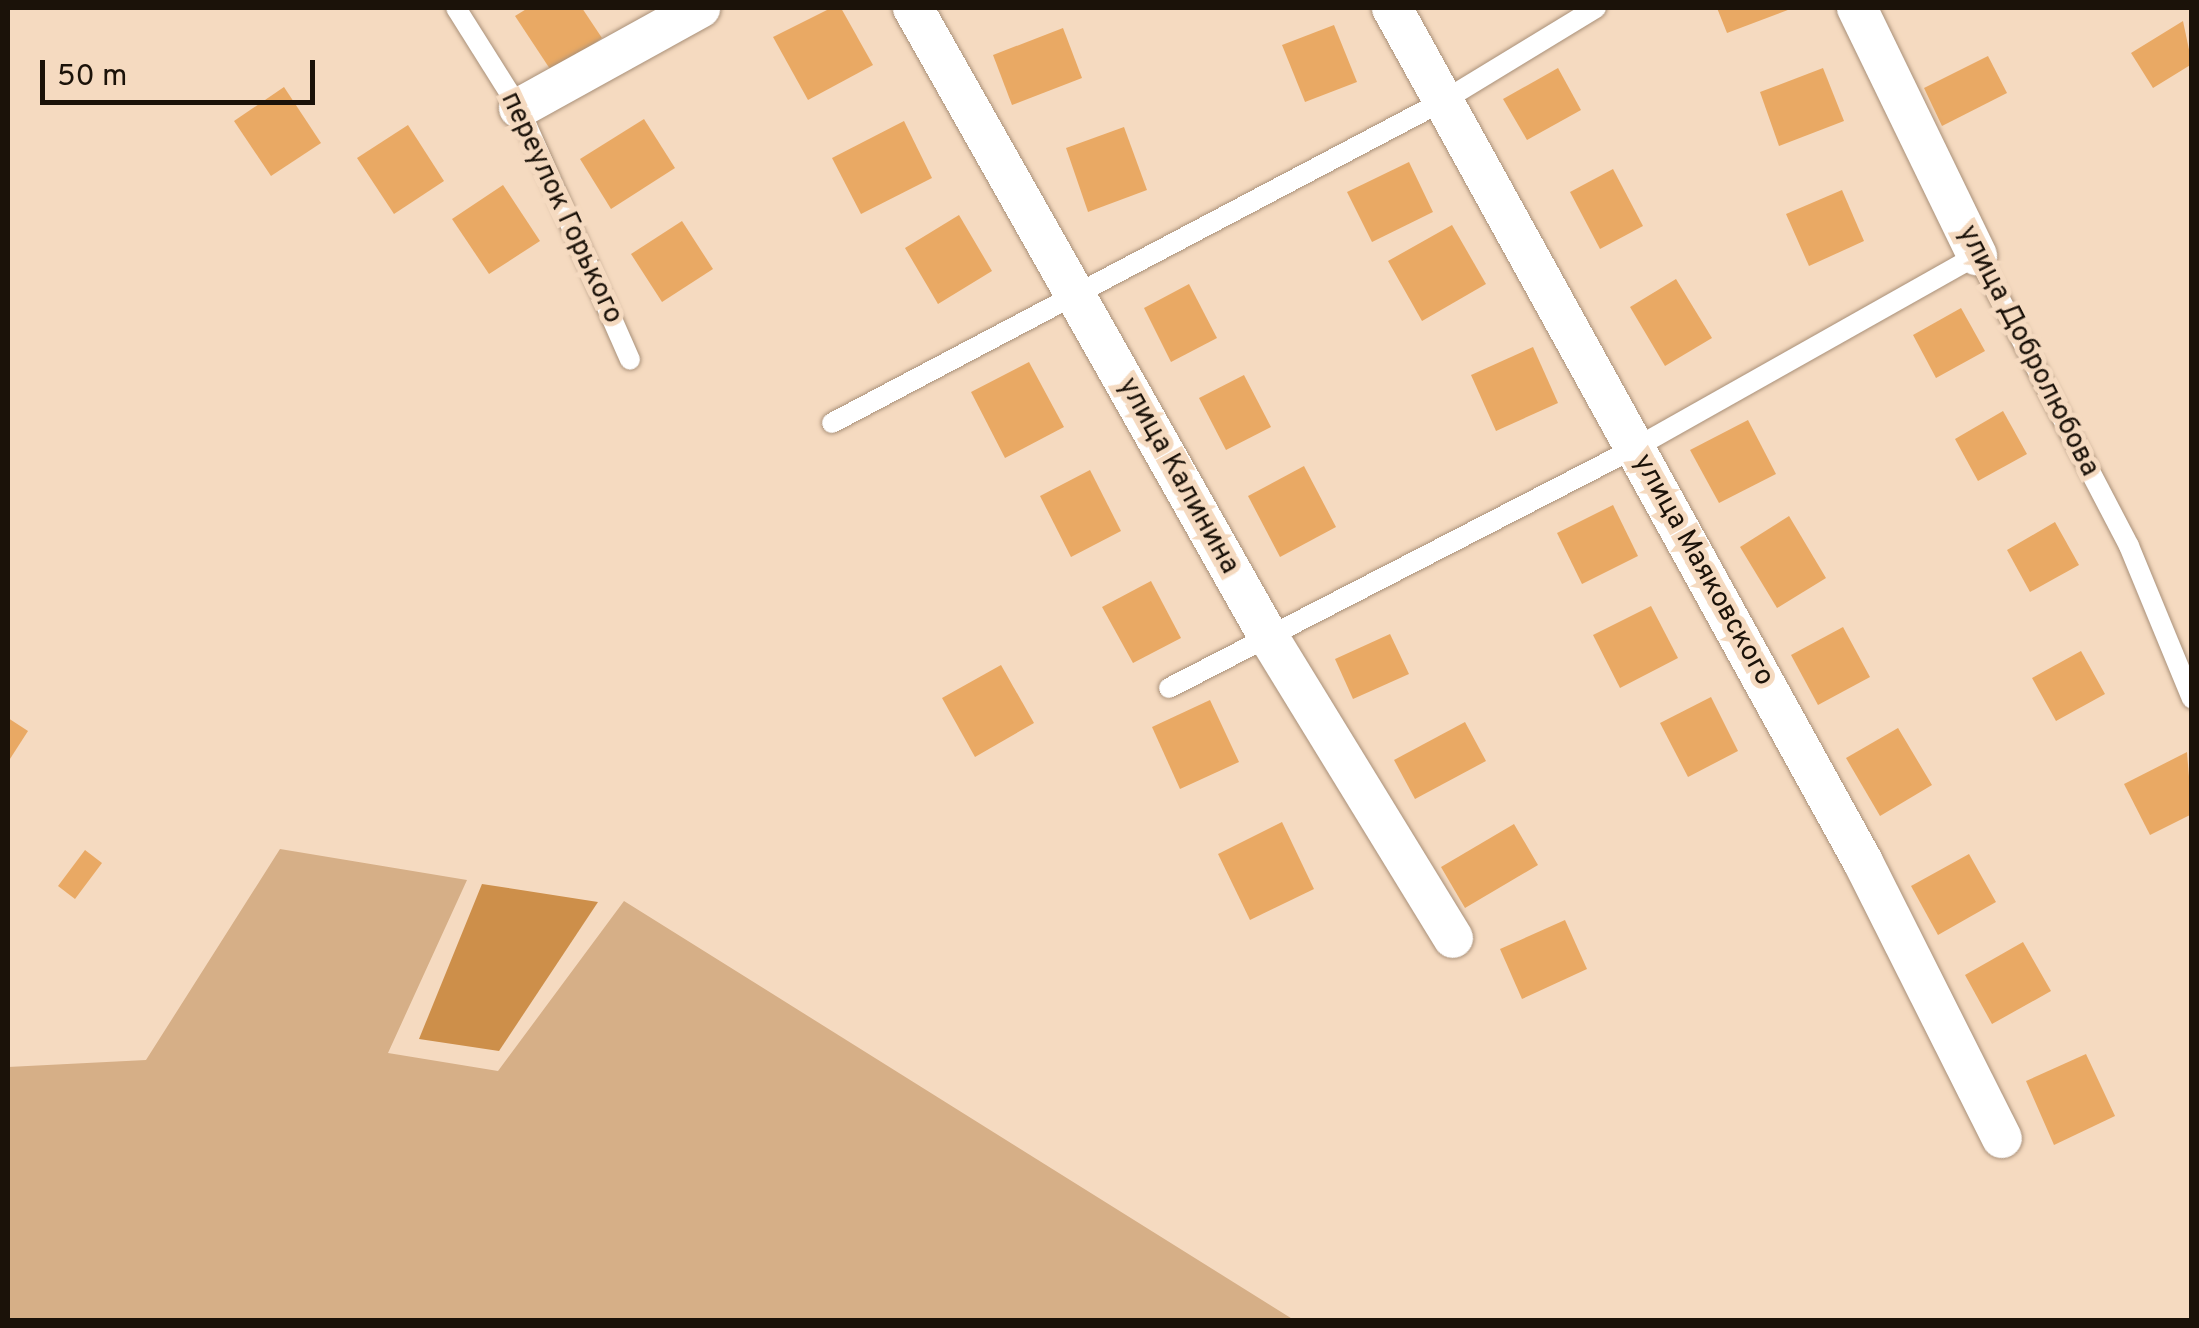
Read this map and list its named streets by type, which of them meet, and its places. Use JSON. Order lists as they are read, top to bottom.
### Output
{
  "streets": {
    "street": ["улица Добролюбова", "улица Калинина", "улица Маяковского"],
    "lane": ["переулок Горького"]
  },
  "scale_bar": "50 m"
}
